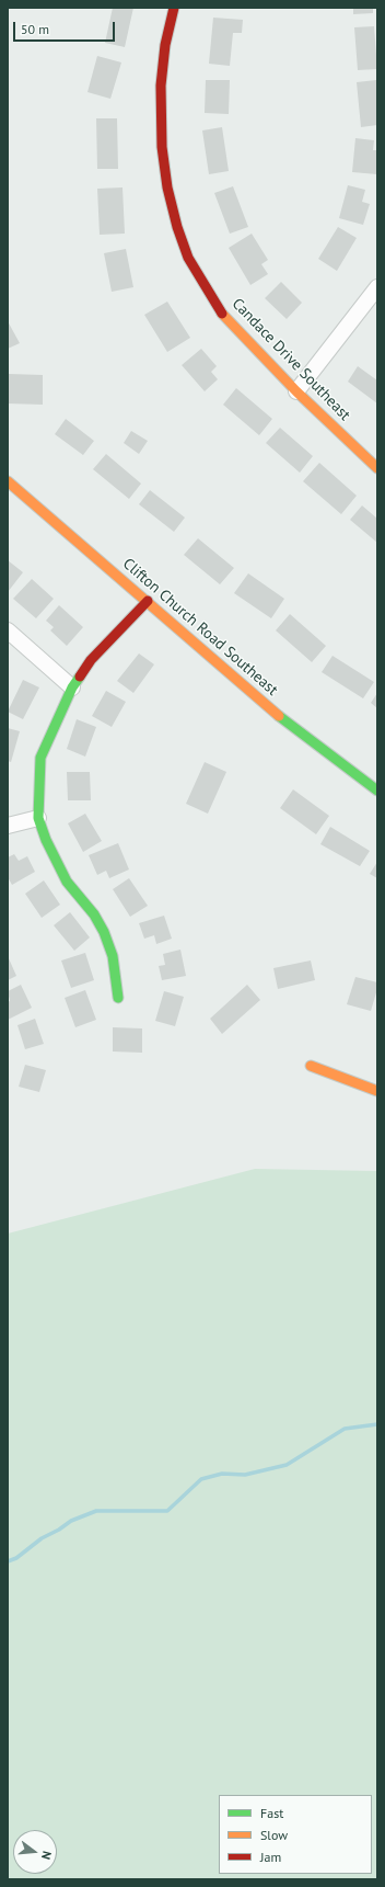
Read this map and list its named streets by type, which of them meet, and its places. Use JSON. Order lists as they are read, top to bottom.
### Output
{
  "streets": {
    "street": ["Candace Drive Southeast", "Clifton Church Road Southeast"]
  },
  "legend": ["Fast", "Slow", "Jam"],
  "scale_bar": "50 m",
  "north": "right"
}
